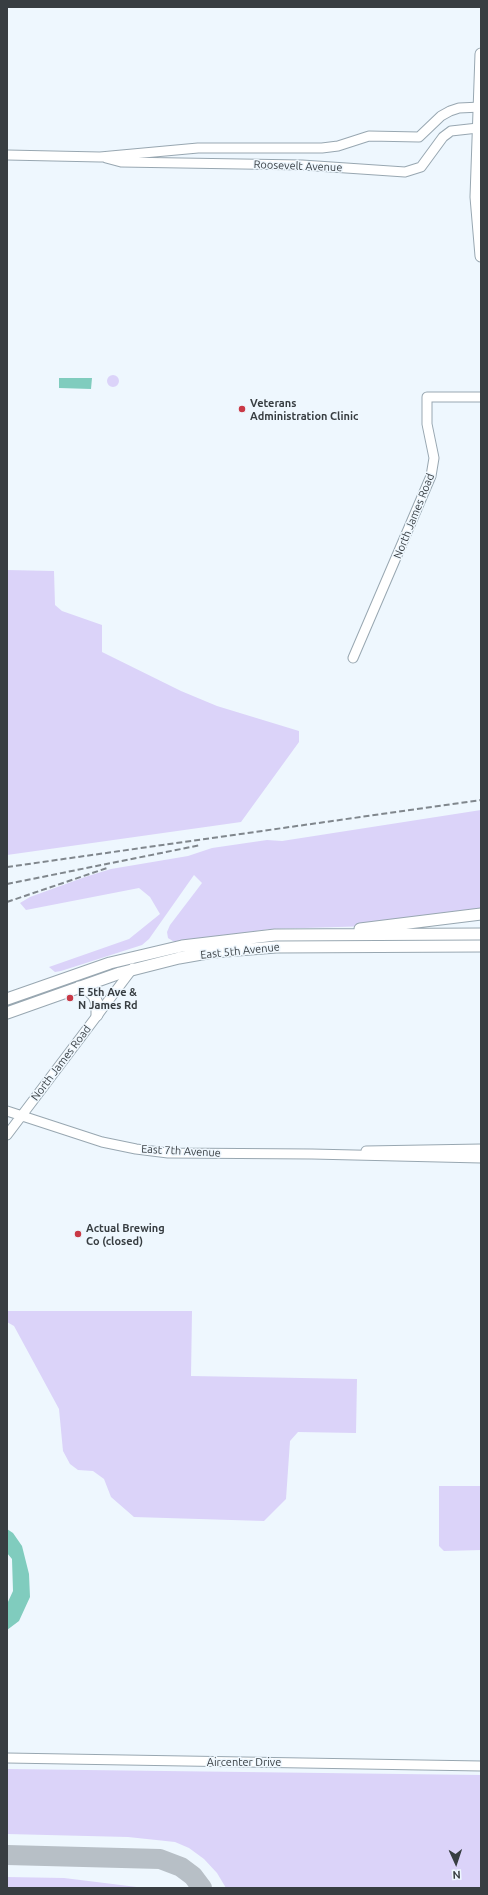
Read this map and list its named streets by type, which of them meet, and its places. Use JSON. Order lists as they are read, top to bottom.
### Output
{
  "streets": {
    "main road": ["East 5th Avenue"],
    "street": [
      "Roosevelt Avenue",
      "North James Road",
      "East 7th Avenue",
      "Aircenter Drive"
    ]
  },
  "crossings": [
    ["North James Road", "East 5th Avenue"],
    ["North James Road", "East 7th Avenue"]
  ],
  "places": ["Veterans Administration Clinic", "E 5th Ave & N James Rd", "Actual Brewing Co (closed)"],
  "north": "bottom"
}
